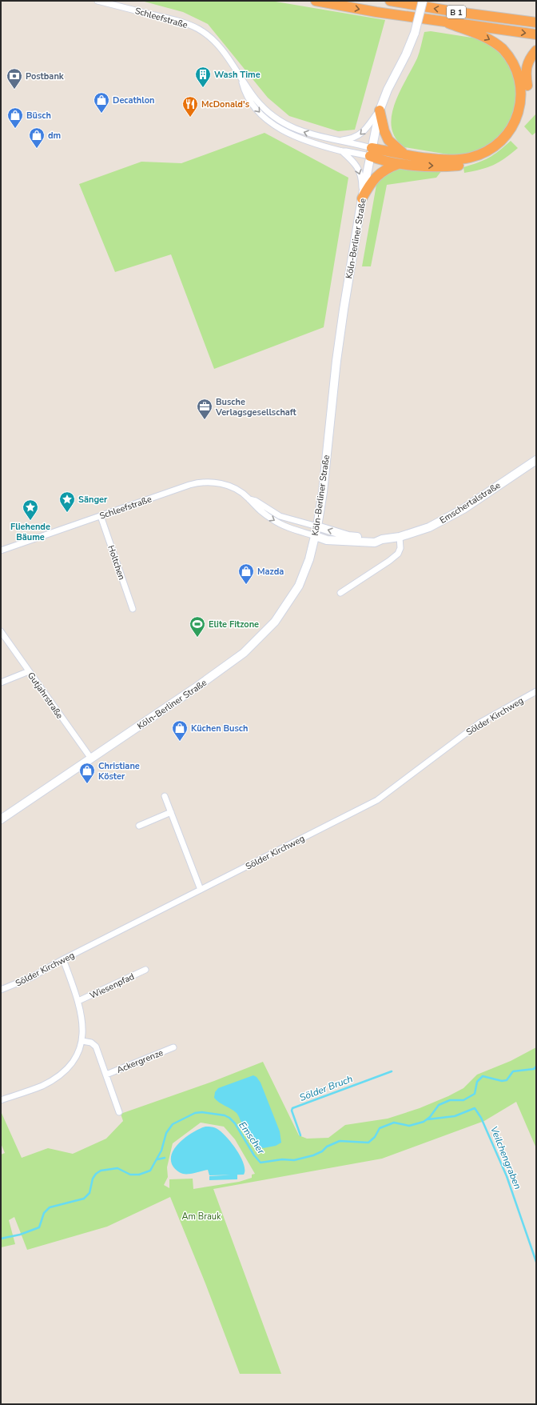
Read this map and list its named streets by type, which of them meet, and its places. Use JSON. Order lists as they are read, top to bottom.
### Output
{
  "streets": {
    "highway": ["B 1"],
    "main road": ["Köln-Berliner Straße", "Emschertalstraße"],
    "street": [
      "Schleefstraße",
      "Holtchen",
      "Gutjahrstraße",
      "Sölder Kirchweg",
      "Wiesenpfad",
      "Ackergrenze"
    ]
  },
  "crossings": [
    ["Schleefstraße", "Köln-Berliner Straße"],
    ["Schleefstraße", "Emschertalstraße"],
    ["Schleefstraße", "Holtchen"],
    ["Köln-Berliner Straße", "Emschertalstraße"],
    ["Köln-Berliner Straße", "Gutjahrstraße"]
  ],
  "water": ["Sölder Bruch", "Emscher", "Veilchengraben"],
  "parks": ["Am Brauk"],
  "places": {
    "building": ["Wash Time"],
    "bank": ["Postbank"],
    "shop": [
      "Decathlon",
      "Büsch",
      "dm",
      "Mazda",
      "Küchen Busch",
      "Christiane Köster"
    ],
    "restaurant": ["McDonald's"],
    "office": ["Busche Verlagsgesellschaft"],
    "place": ["Sänger", "Fliehende Bäume"],
    "sports": ["Elite Fitzone"]
  }
}
